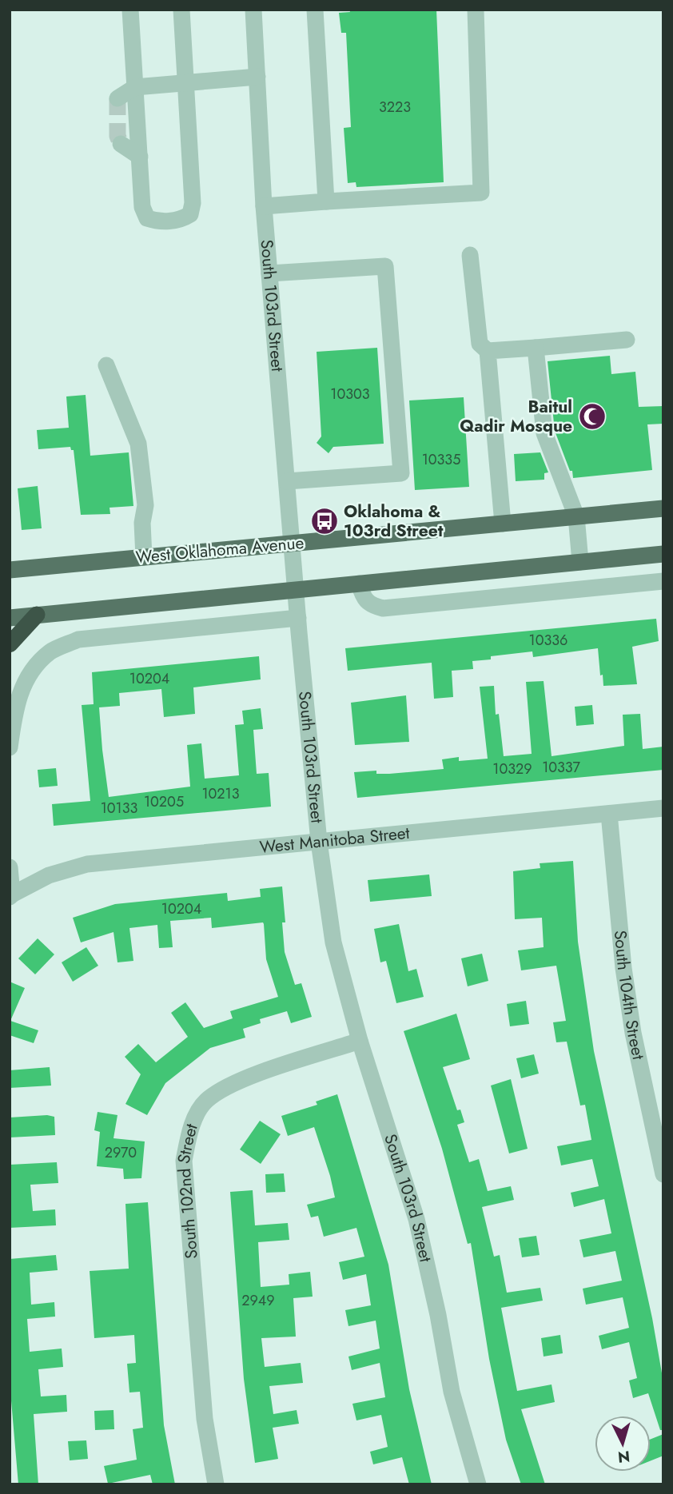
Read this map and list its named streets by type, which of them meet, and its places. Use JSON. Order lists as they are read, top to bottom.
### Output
{
  "streets": {
    "main road": ["West Oklahoma Avenue"],
    "street": [
      "South 103rd Street",
      "West Manitoba Street",
      "South 104th Street",
      "South 102nd Street"
    ]
  },
  "crossings": [
    ["South 103rd Street", "West Oklahoma Avenue"],
    ["South 103rd Street", "West Manitoba Street"],
    ["South 103rd Street", "South 102nd Street"],
    ["West Manitoba Street", "South 104th Street"]
  ],
  "places": {
    "mosque": ["Baitul Qadir Mosque"],
    "bus stop": ["Oklahoma & 103rd Street"]
  },
  "house_numbers": [
    "3223",
    "10303",
    "10335",
    "10336",
    "10204",
    "10337",
    "10329",
    "10213",
    "10205",
    "10133",
    "10204",
    "2970",
    "2949"
  ],
  "north": "bottom"
}
